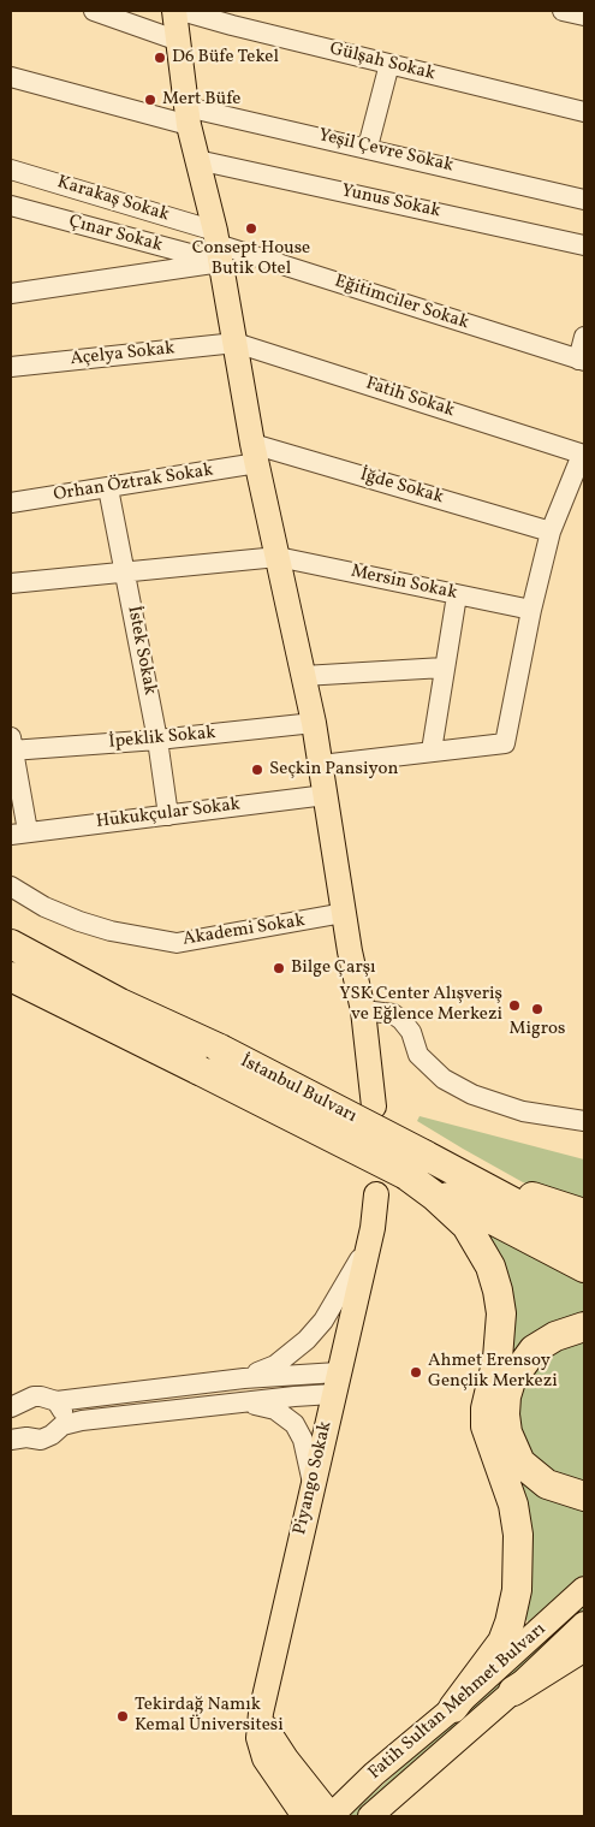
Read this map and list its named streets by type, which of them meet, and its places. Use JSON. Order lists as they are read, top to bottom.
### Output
{
  "streets": {
    "highway": ["İstanbul Bulvarı"],
    "main road": ["Piyango Sokak", "Fatih Sultan Mehmet Bulvarı"],
    "street": [
      "Gülşah Sokak",
      "Yeşil Çevre Sokak",
      "Karakaş Sokak",
      "Yunus Sokak",
      "Çınar Sokak",
      "Eğitimciler Sokak",
      "Açelya Sokak",
      "Fatih Sokak",
      "Orhan Öztrak Sokak",
      "İğde Sokak",
      "Mersin Sokak",
      "İstek Sokak",
      "İpeklik Sokak",
      "Hukukçular Sokak",
      "Akademi Sokak"
    ]
  },
  "crossings": [
    ["Karakaş Sokak", "Çınar Sokak"],
    ["Karakaş Sokak", "Eğitimciler Sokak"],
    ["Çınar Sokak", "Eğitimciler Sokak"],
    ["Açelya Sokak", "Fatih Sokak"],
    ["Orhan Öztrak Sokak", "İğde Sokak"],
    ["Orhan Öztrak Sokak", "İstek Sokak"],
    ["Mersin Sokak", "İstek Sokak"],
    ["İstek Sokak", "İpeklik Sokak"],
    ["İstek Sokak", "Hukukçular Sokak"]
  ],
  "places": [
    "D6 Büfe Tekel",
    "Mert Büfe",
    "Consept House Butik Otel",
    "Seçkin Pansiyon",
    "Bilge Çarşı",
    "YSK Center Alışveriş ve Eğlence Merkezi",
    "Migros",
    "Ahmet Erensoy Gençlik Merkezi",
    "Tekirdağ Namık Kemal Üniversitesi"
  ]
}
